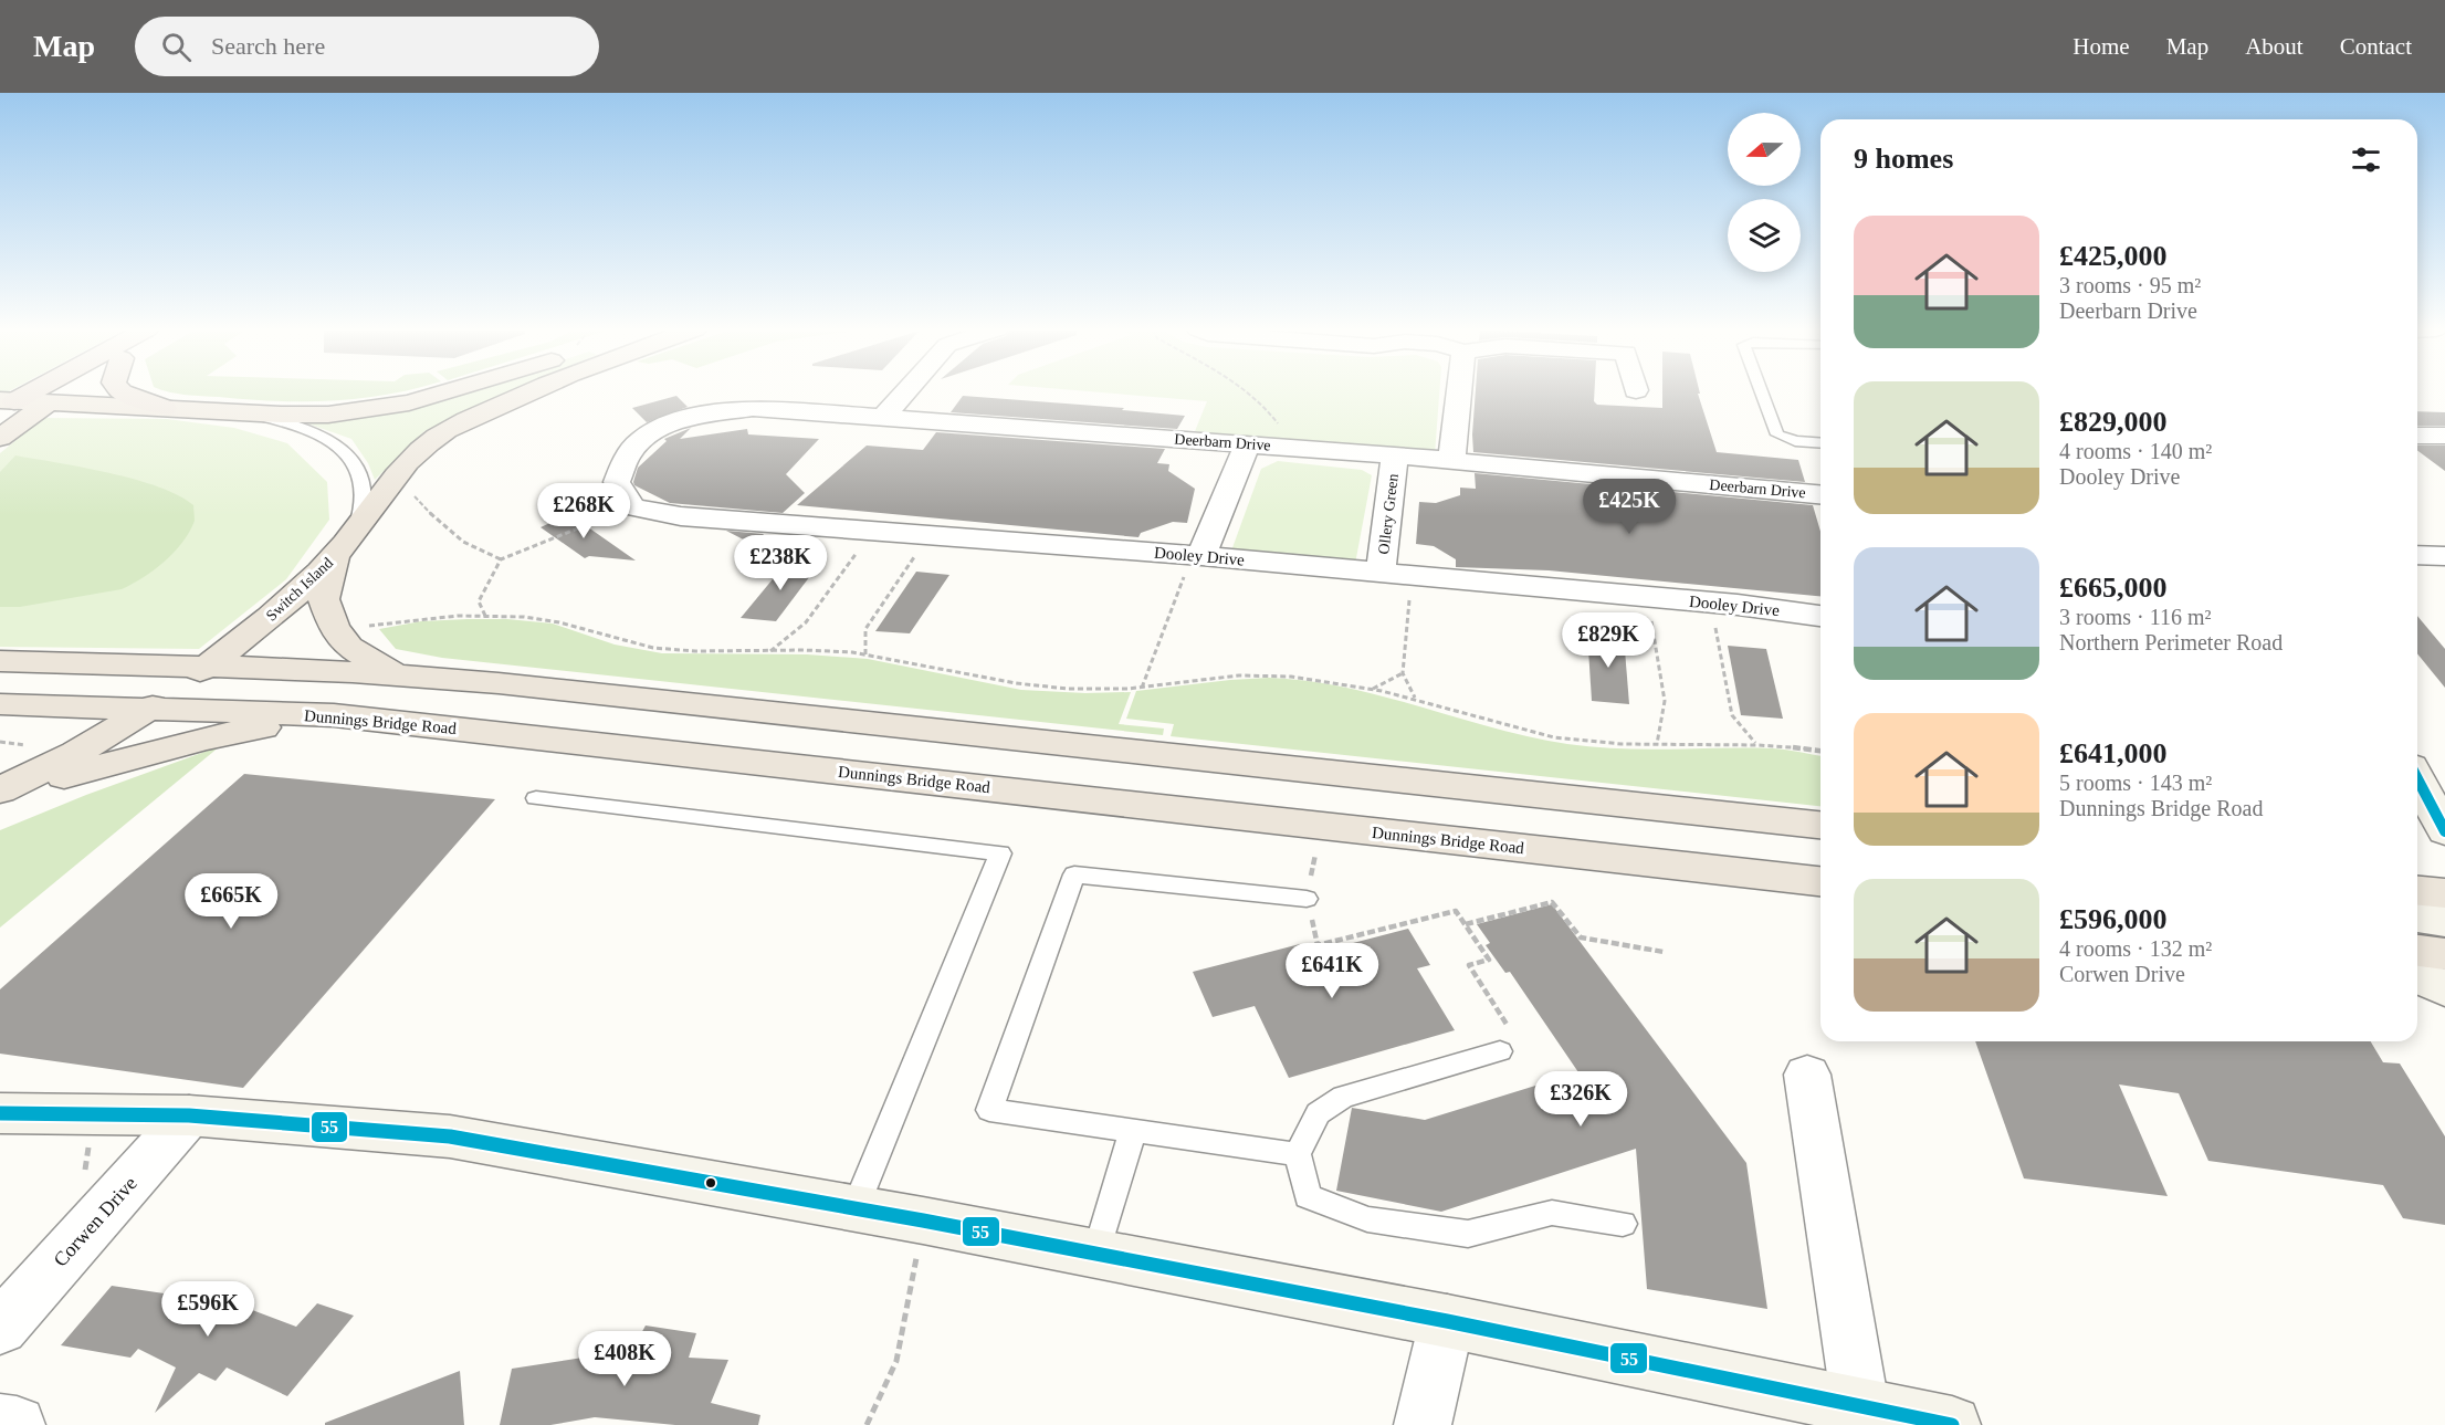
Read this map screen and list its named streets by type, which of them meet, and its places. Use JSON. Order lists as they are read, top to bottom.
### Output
{
  "streets": {
    "highway": ["Switch Island", "Dunnings Bridge Road"],
    "street": [
      "Deerbarn Drive",
      "Ollery Green",
      "Dooley Drive",
      "Corwen Drive"
    ]
  },
  "crossings": [
    ["Deerbarn Drive", "Ollery Green"],
    ["Deerbarn Drive", "Dooley Drive"],
    ["Ollery Green", "Dooley Drive"],
    ["Switch Island", "Dunnings Bridge Road"]
  ],
  "lines": ["transit line 55"],
  "north": "left",
  "page": {
    "header": "Map",
    "search": "Search here",
    "nav": [
      "Home",
      "Map",
      "About",
      "Contact"
    ],
    "heading": "9 homes",
    "list": [
      {
        "name": "£425,000",
        "note": "3 rooms · 95 m² · Deerbarn Drive"
      },
      {
        "name": "£829,000",
        "note": "4 rooms · 140 m² · Dooley Drive"
      },
      {
        "name": "£665,000",
        "note": "3 rooms · 116 m² · Northern Perimeter Road"
      },
      {
        "name": "£641,000",
        "note": "5 rooms · 143 m² · Dunnings Bridge Road"
      },
      {
        "name": "£596,000",
        "note": "4 rooms · 132 m² · Corwen Drive"
      }
    ],
    "price": [
      "£425K",
      "£268K",
      "£238K",
      "£829K",
      "£665K",
      "£641K",
      "£326K",
      "£596K",
      "£408K"
    ]
  }
}
